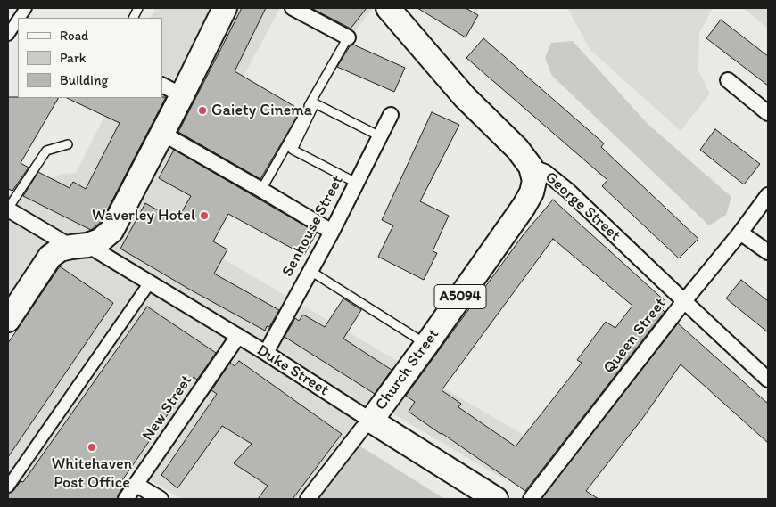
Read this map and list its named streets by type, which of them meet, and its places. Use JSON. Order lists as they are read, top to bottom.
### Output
{
  "streets": {
    "main road": [
      "George Street",
      "A5094",
      "Church Street",
      "Duke Street"
    ],
    "street": ["Senhouse Street", "Queen Street", "New Street"]
  },
  "crossings": [
    ["George Street", "Queen Street"],
    ["George Street", "Church Street"],
    ["Senhouse Street", "Duke Street"],
    ["Church Street", "Duke Street"],
    ["Duke Street", "New Street"]
  ],
  "places": ["Gaiety Cinema", "Waverley Hotel", "Whitehaven Post Office"],
  "legend": ["Road", "Park", "Building"]
}
